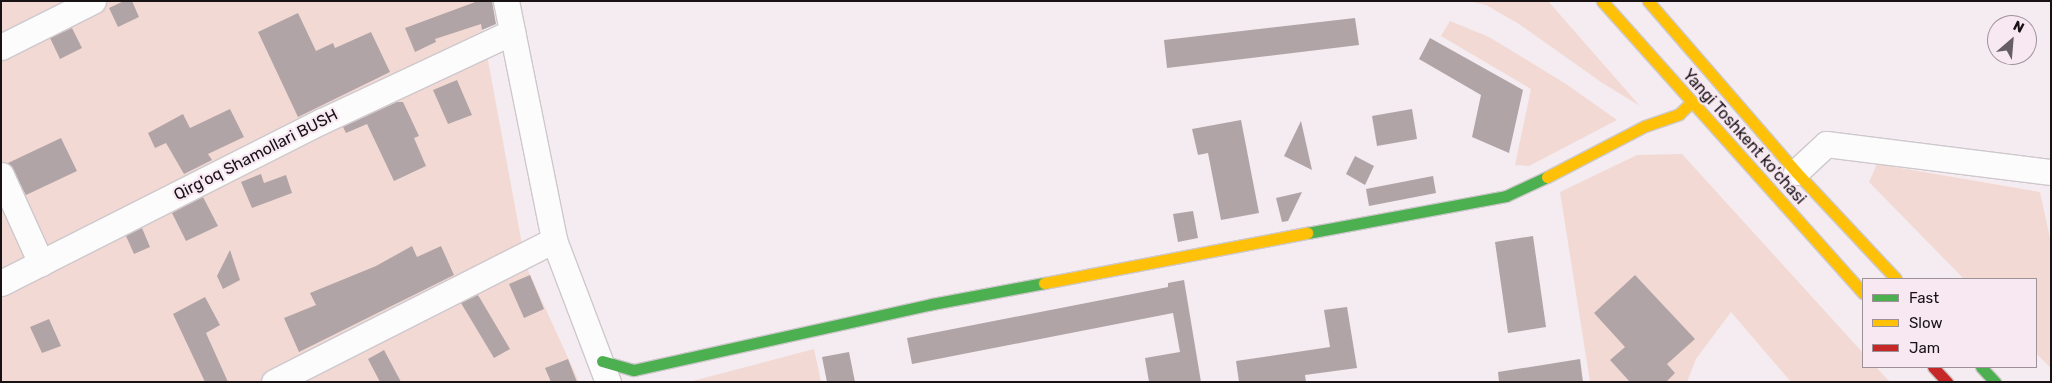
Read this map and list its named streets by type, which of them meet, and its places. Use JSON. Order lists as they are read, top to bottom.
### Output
{
  "streets": {
    "main road": ["Yangi Toshkent ko‘chasi"],
    "street": ["Qirg'oq Shamollari BUSH"]
  },
  "legend": ["Fast", "Slow", "Jam"],
  "north": "top right"
}
